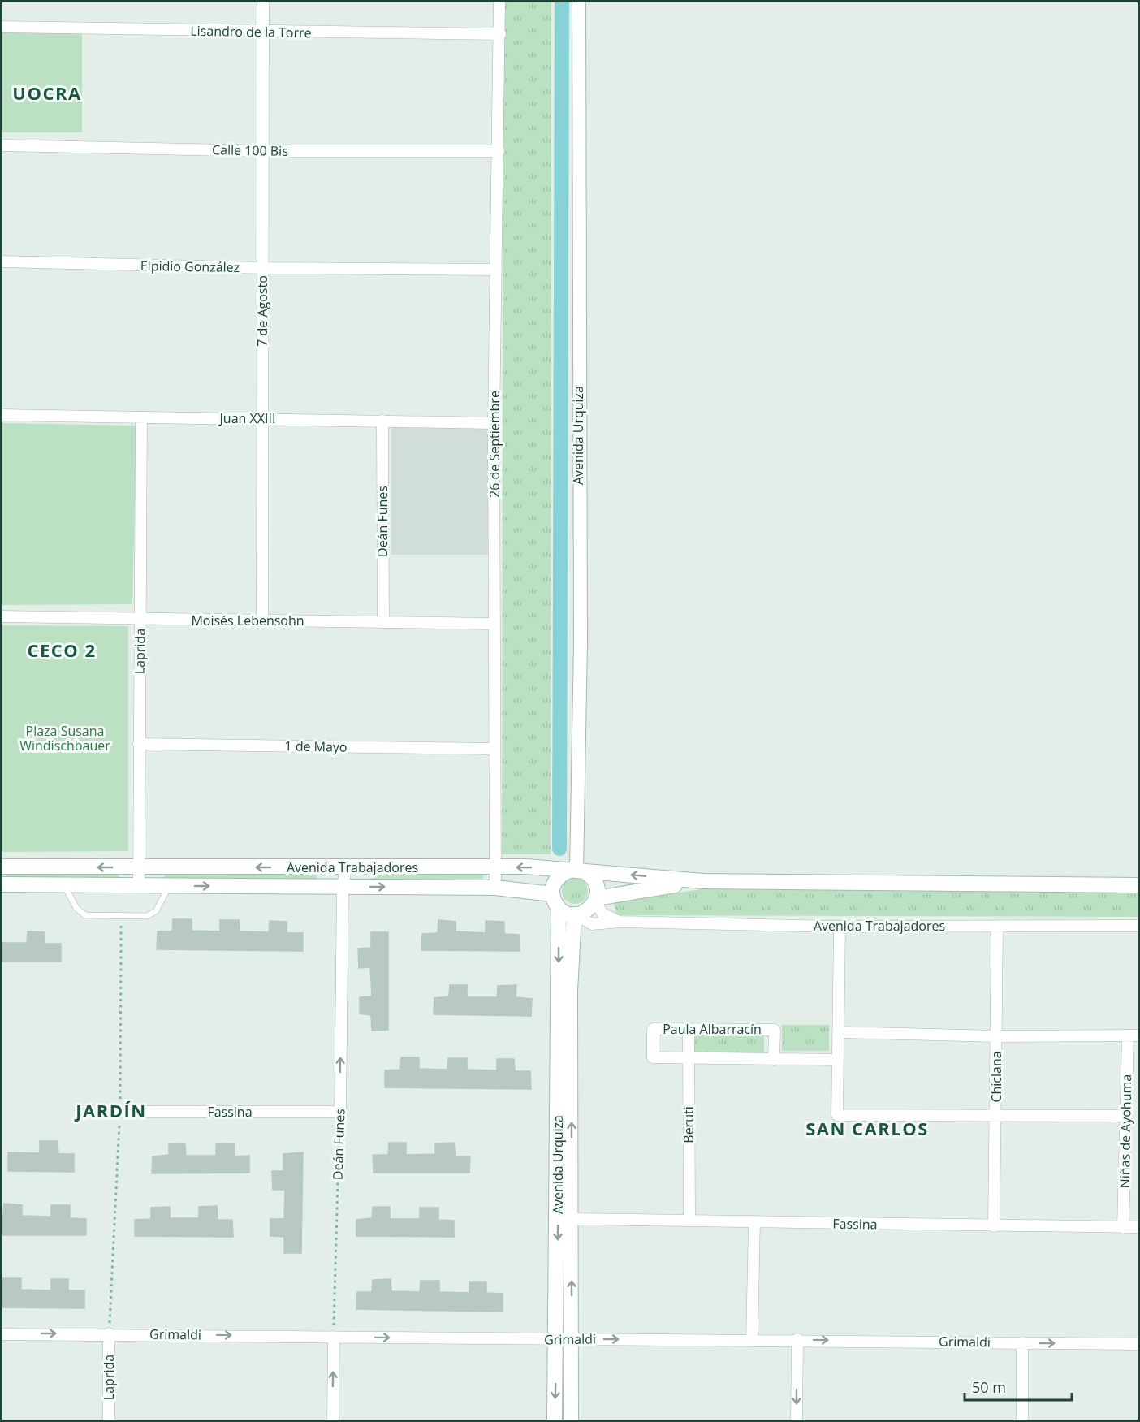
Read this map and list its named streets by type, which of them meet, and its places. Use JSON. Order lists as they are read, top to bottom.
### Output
{
  "streets": {
    "main road": ["Avenida Urquiza", "Avenida Trabajadores"],
    "street": [
      "Lisandro de la Torre",
      "Calle 100 Bis",
      "Elpidio González",
      "7 de Agosto",
      "Juan XXIII",
      "26 de Septiembre",
      "Deán Funes",
      "Moisés Lebensohn",
      "Laprida",
      "1 de Mayo",
      "Paula Albarracín",
      "Chiclana",
      "Fassina",
      "Beruti",
      "Niñas de Ayohuma",
      "Grimaldi"
    ]
  },
  "crossings": [
    ["Lisandro de la Torre", "7 de Agosto"],
    ["Lisandro de la Torre", "26 de Septiembre"],
    ["Calle 100 Bis", "7 de Agosto"],
    ["Calle 100 Bis", "26 de Septiembre"],
    ["Elpidio González", "7 de Agosto"],
    ["Elpidio González", "26 de Septiembre"],
    ["7 de Agosto", "Juan XXIII"],
    ["7 de Agosto", "Moisés Lebensohn"],
    ["Juan XXIII", "26 de Septiembre"],
    ["Juan XXIII", "Deán Funes"],
    ["Juan XXIII", "Laprida"],
    ["Avenida Urquiza", "Avenida Trabajadores"],
    ["Avenida Urquiza", "Fassina"],
    ["Avenida Urquiza", "Grimaldi"],
    ["26 de Septiembre", "Moisés Lebensohn"],
    ["26 de Septiembre", "1 de Mayo"],
    ["26 de Septiembre", "Avenida Trabajadores"],
    ["Deán Funes", "Moisés Lebensohn"],
    ["Deán Funes", "Avenida Trabajadores"],
    ["Deán Funes", "Fassina"],
    ["Deán Funes", "Grimaldi"],
    ["Moisés Lebensohn", "Laprida"],
    ["Laprida", "1 de Mayo"],
    ["Laprida", "Avenida Trabajadores"],
    ["Laprida", "Grimaldi"],
    ["Avenida Trabajadores", "Chiclana"],
    ["Paula Albarracín", "Beruti"],
    ["Chiclana", "Fassina"],
    ["Fassina", "Beruti"],
    ["Fassina", "Niñas de Ayohuma"]
  ],
  "one_way": ["Grimaldi"],
  "districts": [
    "UOCRA",
    "CECO 2",
    "JARDÍN",
    "SAN CARLOS"
  ],
  "parks": ["Plaza Susana Windischbauer"],
  "scale_bar": "50 m"
}
